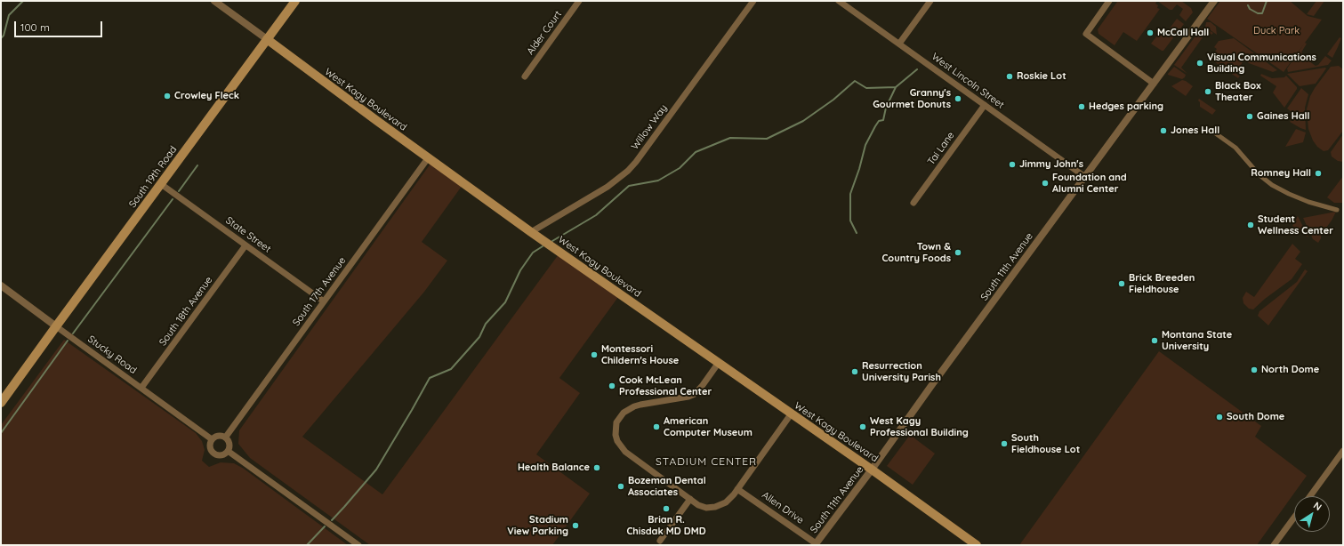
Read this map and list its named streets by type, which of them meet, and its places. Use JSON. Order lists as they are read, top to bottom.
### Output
{
  "streets": {
    "main road": ["West Kagy Boulevard", "South 19th Road"],
    "street": [
      "Alder Court",
      "West Lincoln Street",
      "Willow Way",
      "Tai Lane",
      "State Street",
      "South 11th Avenue",
      "South 17th Avenue",
      "South 18th Avenue",
      "Stucky Road",
      "Allen Drive"
    ]
  },
  "crossings": [
    ["West Lincoln Street", "Tai Lane"],
    ["West Lincoln Street", "South 11th Avenue"],
    ["West Kagy Boulevard", "Willow Way"],
    ["West Kagy Boulevard", "South 19th Road"],
    ["West Kagy Boulevard", "South 11th Avenue"],
    ["West Kagy Boulevard", "South 17th Avenue"],
    ["South 19th Road", "State Street"],
    ["South 19th Road", "Stucky Road"],
    ["State Street", "South 17th Avenue"],
    ["State Street", "South 18th Avenue"],
    ["South 11th Avenue", "Allen Drive"],
    ["South 17th Avenue", "Stucky Road"],
    ["South 18th Avenue", "Stucky Road"]
  ],
  "districts": ["STADIUM CENTER"],
  "parks": ["Duck Park"],
  "places": [
    "McCall Hall",
    "Visual Communications Building",
    "Roskie Lot",
    "Black Box Theater",
    "Crowley Fleck",
    "Granny's Gourmet Donuts",
    "Hedges parking",
    "Gaines Hall",
    "Jones Hall",
    "Jimmy John's",
    "Romney Hall",
    "Foundation and Alumni Center",
    "Student Wellness Center",
    "Town & Country Foods",
    "Brick Breeden Fieldhouse",
    "Montana State University",
    "Montessori Childern's House",
    "North Dome",
    "Resurrection University Parish",
    "Cook McLean Professional Center",
    "South Dome",
    "American Computer Museum",
    "West Kagy Professional Building",
    "South Fieldhouse Lot",
    "Health Balance",
    "Bozeman Dental Associates",
    "Brian R. Chisdak MD DMD",
    "Stadium View Parking"
  ],
  "scale_bar": "100 m",
  "north": "top right"
}
